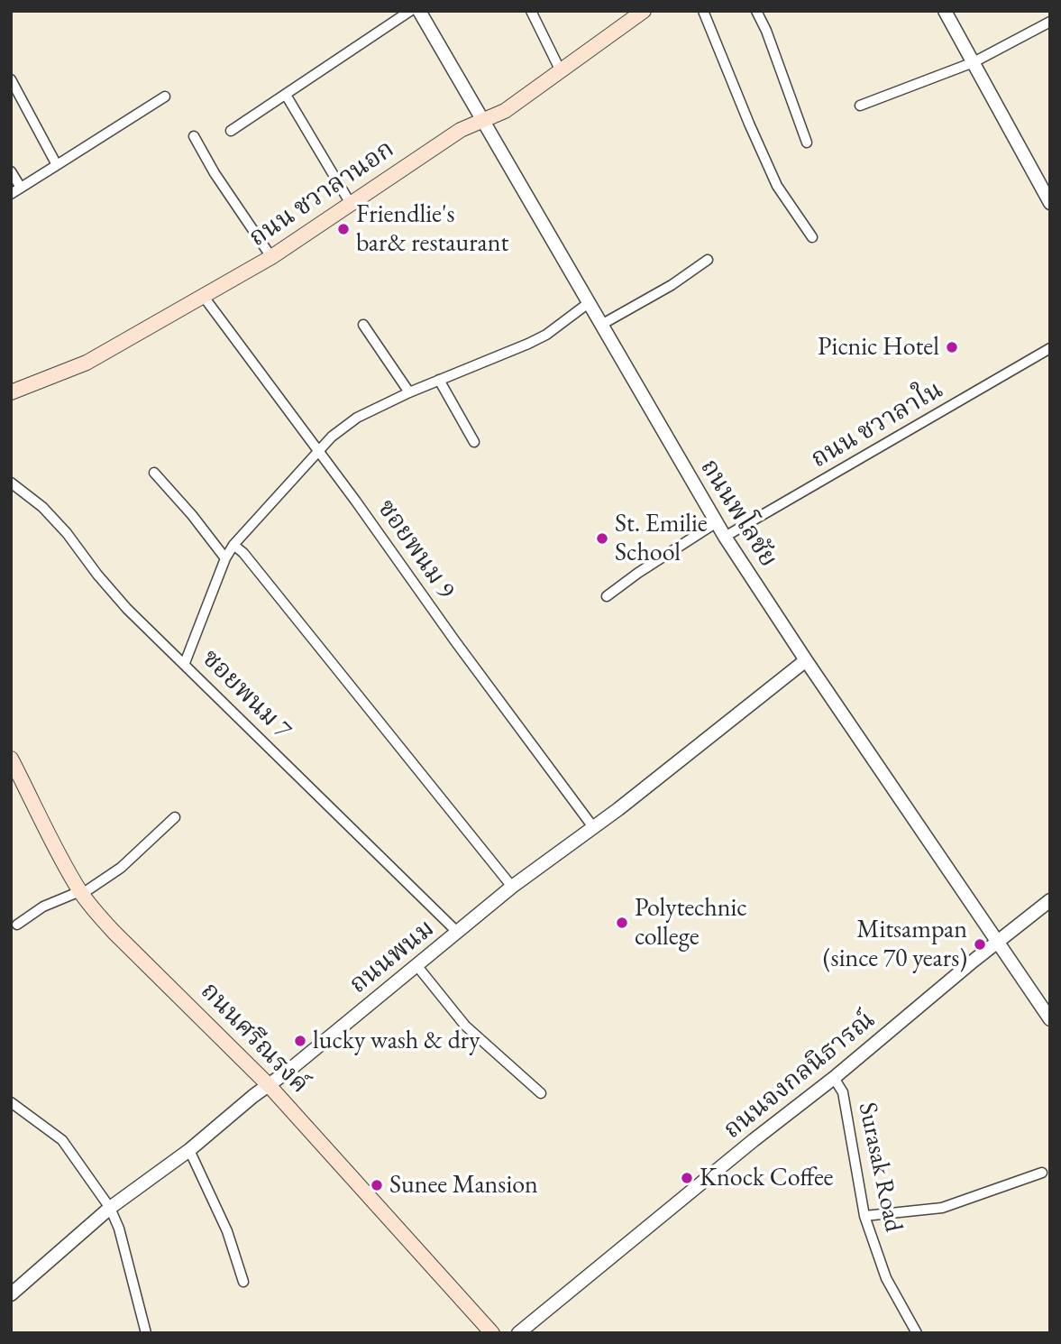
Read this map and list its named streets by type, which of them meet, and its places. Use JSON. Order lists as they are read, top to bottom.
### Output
{
  "streets": {
    "main road": ["ถนน ชวาลานอก", "ถนนศรีณรงค์"],
    "street": [
      "ถนน ชวาลาใน",
      "ถนนพโลชัย",
      "ซอยพนม 9",
      "ซอยพนม 7",
      "ถนนพนม",
      "ถนนจงกลนิธารณ์",
      "Surasak Road"
    ]
  },
  "crossings": [
    ["ถนน ชวาลานอก", "ถนนพโลชัย"],
    ["ถนน ชวาลานอก", "ซอยพนม 9"],
    ["ถนน ชวาลาใน", "ถนนพโลชัย"],
    ["ถนนพโลชัย", "ถนนพนม"],
    ["ถนนพโลชัย", "ถนนจงกลนิธารณ์"],
    ["ซอยพนม 9", "ถนนพนม"],
    ["ซอยพนม 7", "ถนนพนม"],
    ["ถนนพนม", "ถนนศรีณรงค์"],
    ["ถนนจงกลนิธารณ์", "Surasak Road"]
  ],
  "places": [
    "Friendlie's bar& restaurant",
    "Picnic Hotel",
    "St. Emilie School",
    "Polytechnic college",
    "Mitsampan (since 70 years)",
    "lucky wash & dry",
    "Knock Coffee",
    "Sunee Mansion"
  ]
}
